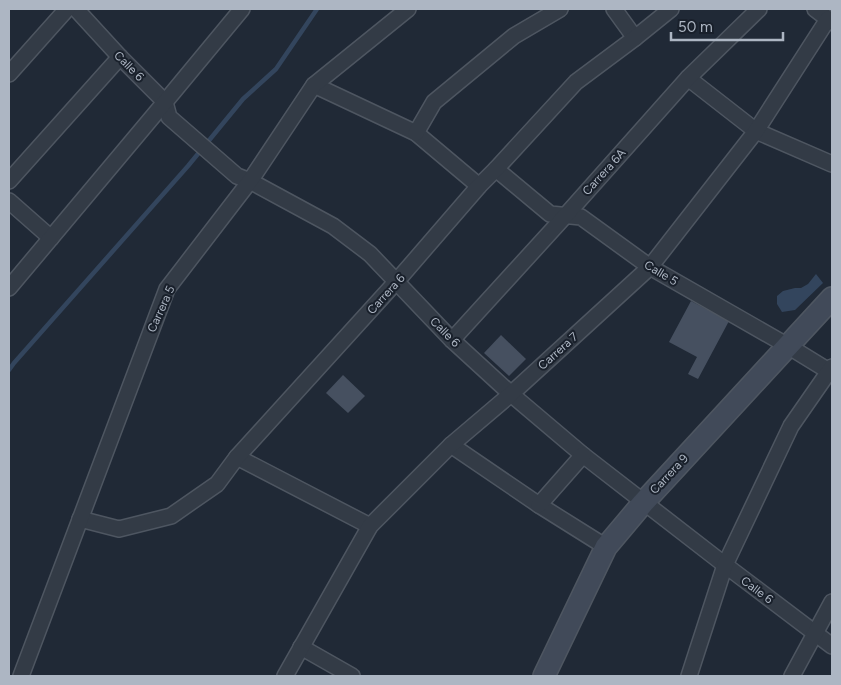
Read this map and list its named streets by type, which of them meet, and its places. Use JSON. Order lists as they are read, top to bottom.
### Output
{
  "streets": {
    "main road": ["Carrera 9"],
    "street": [
      "Calle 6",
      "Carrera 6A",
      "Calle 5",
      "Carrera 6",
      "Carrera 5",
      "Carrera 7"
    ]
  },
  "crossings": [
    ["Calle 6", "Carrera 6A"],
    ["Calle 6", "Carrera 6"],
    ["Calle 6", "Carrera 5"],
    ["Calle 6", "Carrera 7"],
    ["Calle 6", "Carrera 9"],
    ["Carrera 6A", "Calle 5"],
    ["Calle 5", "Carrera 6"],
    ["Calle 5", "Carrera 7"],
    ["Calle 5", "Carrera 9"],
    ["Carrera 6", "Carrera 5"]
  ],
  "scale_bar": "50 m"
}
